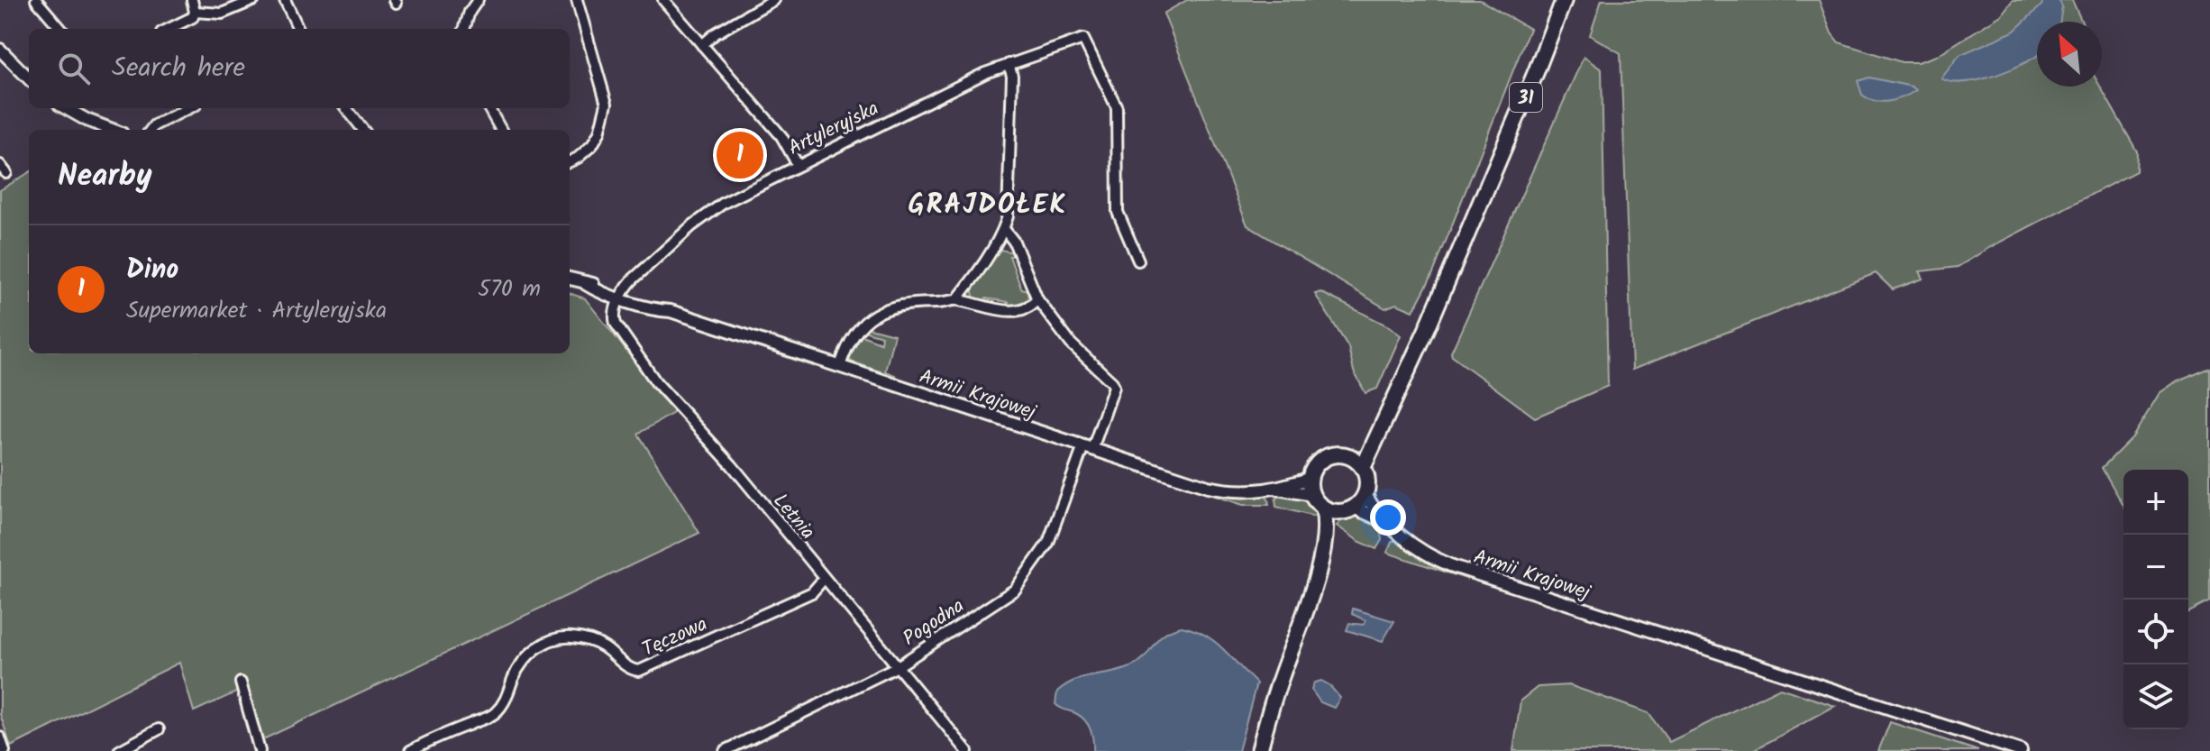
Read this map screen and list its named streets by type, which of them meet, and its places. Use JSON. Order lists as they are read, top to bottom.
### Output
{
  "streets": {
    "main road": ["31"],
    "street": [
      "Artyleryjska",
      "Armii Krajowej",
      "Letnia",
      "Pogodna",
      "Tęczowa"
    ]
  },
  "crossings": [
    ["31", "Armii Krajowej"],
    ["Artyleryjska", "Armii Krajowej"],
    ["Artyleryjska", "Letnia"],
    ["Armii Krajowej", "Letnia"],
    ["Armii Krajowej", "Pogodna"],
    ["Letnia", "Pogodna"],
    ["Letnia", "Tęczowa"]
  ],
  "districts": ["GRAJDOŁEK"],
  "north": "top left",
  "page": {
    "search": "Search here",
    "pins": "1",
    "heading": "Nearby",
    "list": [
      {
        "mark": "1",
        "name": "Dino",
        "note": "Supermarket · Artyleryjska",
        "value": "570 m"
      }
    ],
    "map_buttons": ["+", "−"]
  }
}
